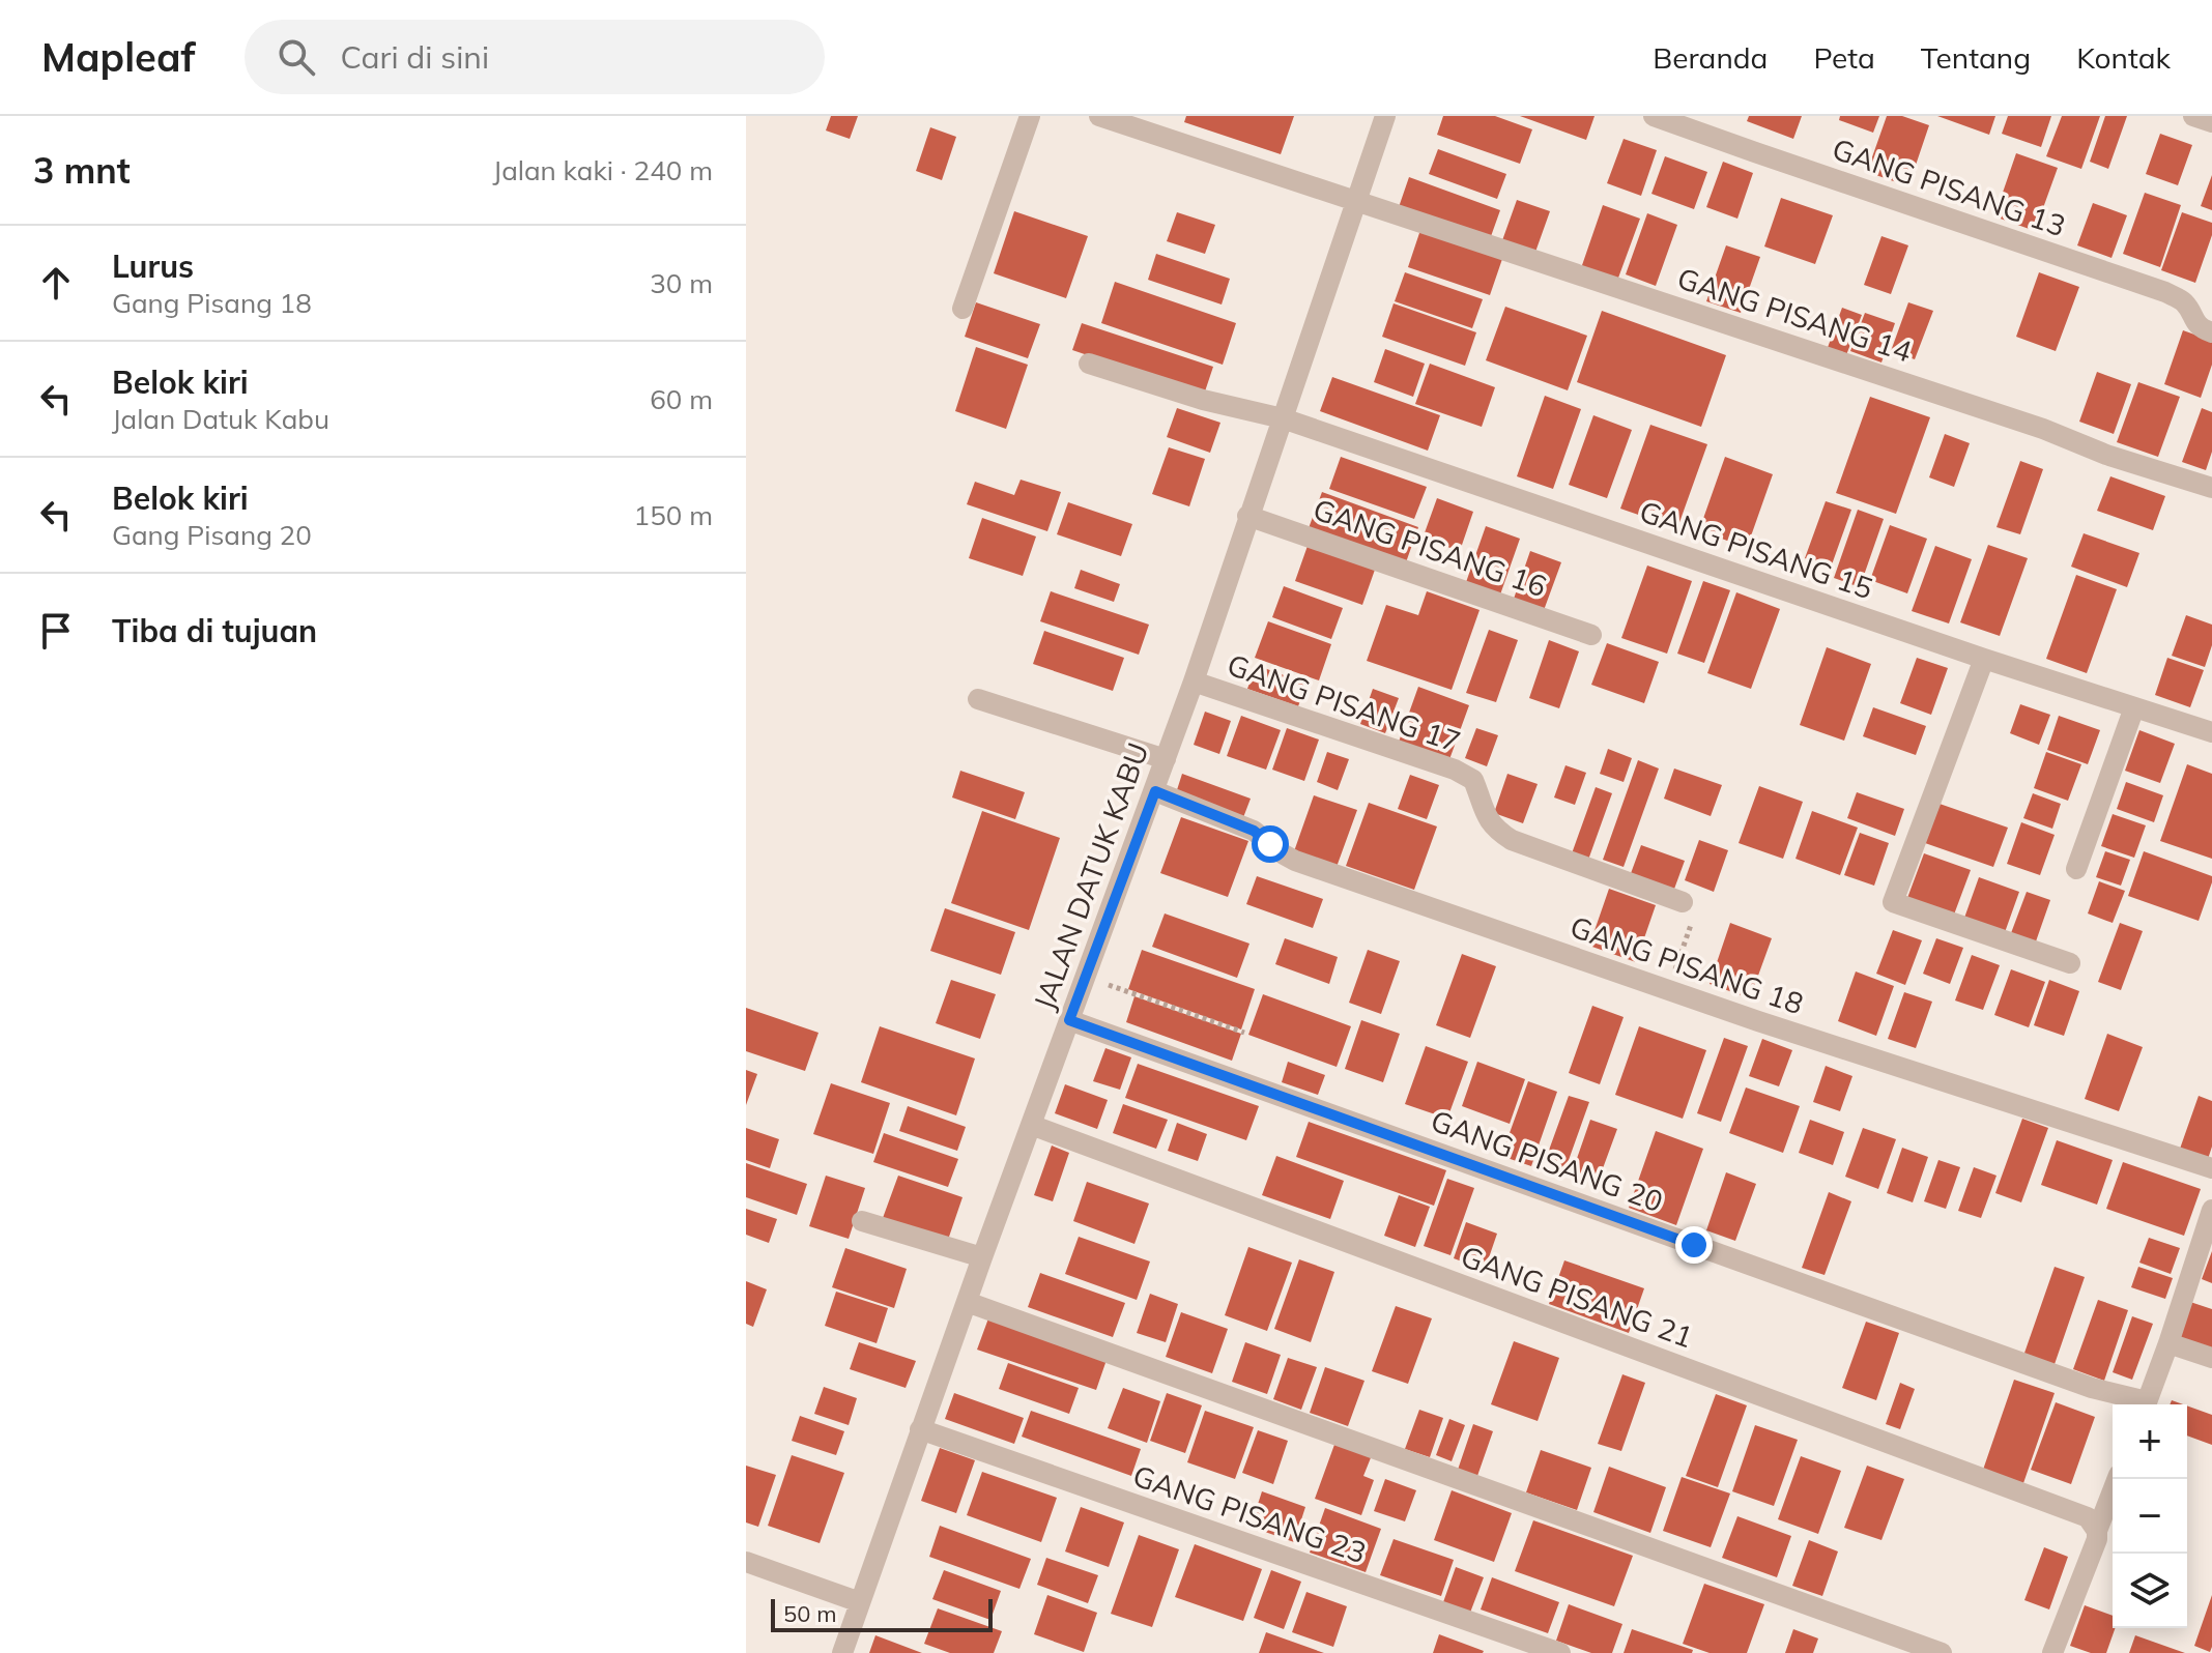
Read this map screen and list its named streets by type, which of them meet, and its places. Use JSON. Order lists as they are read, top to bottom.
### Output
{
  "streets": {
    "street": [
      "GANG PISANG 13",
      "GANG PISANG 14",
      "GANG PISANG 16",
      "GANG PISANG 15",
      "GANG PISANG 17",
      "JALAN DATUK KABU",
      "GANG PISANG 18",
      "GANG PISANG 20",
      "GANG PISANG 21",
      "GANG PISANG 23"
    ]
  },
  "crossings": [
    ["GANG PISANG 14", "JALAN DATUK KABU"],
    ["GANG PISANG 16", "JALAN DATUK KABU"],
    ["GANG PISANG 15", "JALAN DATUK KABU"],
    ["GANG PISANG 17", "JALAN DATUK KABU"],
    ["JALAN DATUK KABU", "GANG PISANG 18"],
    ["JALAN DATUK KABU", "GANG PISANG 20"],
    ["JALAN DATUK KABU", "GANG PISANG 21"],
    ["JALAN DATUK KABU", "GANG PISANG 23"]
  ],
  "scale_bar": "50 m",
  "page": {
    "header": "Mapleaf",
    "search": "Cari di sini",
    "nav": [
      "Beranda",
      "Peta",
      "Tentang",
      "Kontak"
    ],
    "heading": ["3 mnt", "Jalan kaki · 240 m"],
    "list": [
      ["Lurus", "Gang Pisang 18", "30 m"],
      ["Belok kiri", "Jalan Datuk Kabu", "60 m"],
      ["Belok kiri", "Gang Pisang 20", "150 m"],
      "Tiba di tujuan"
    ],
    "map_buttons": ["+", "−"],
    "scale": "50 m"
  }
}
